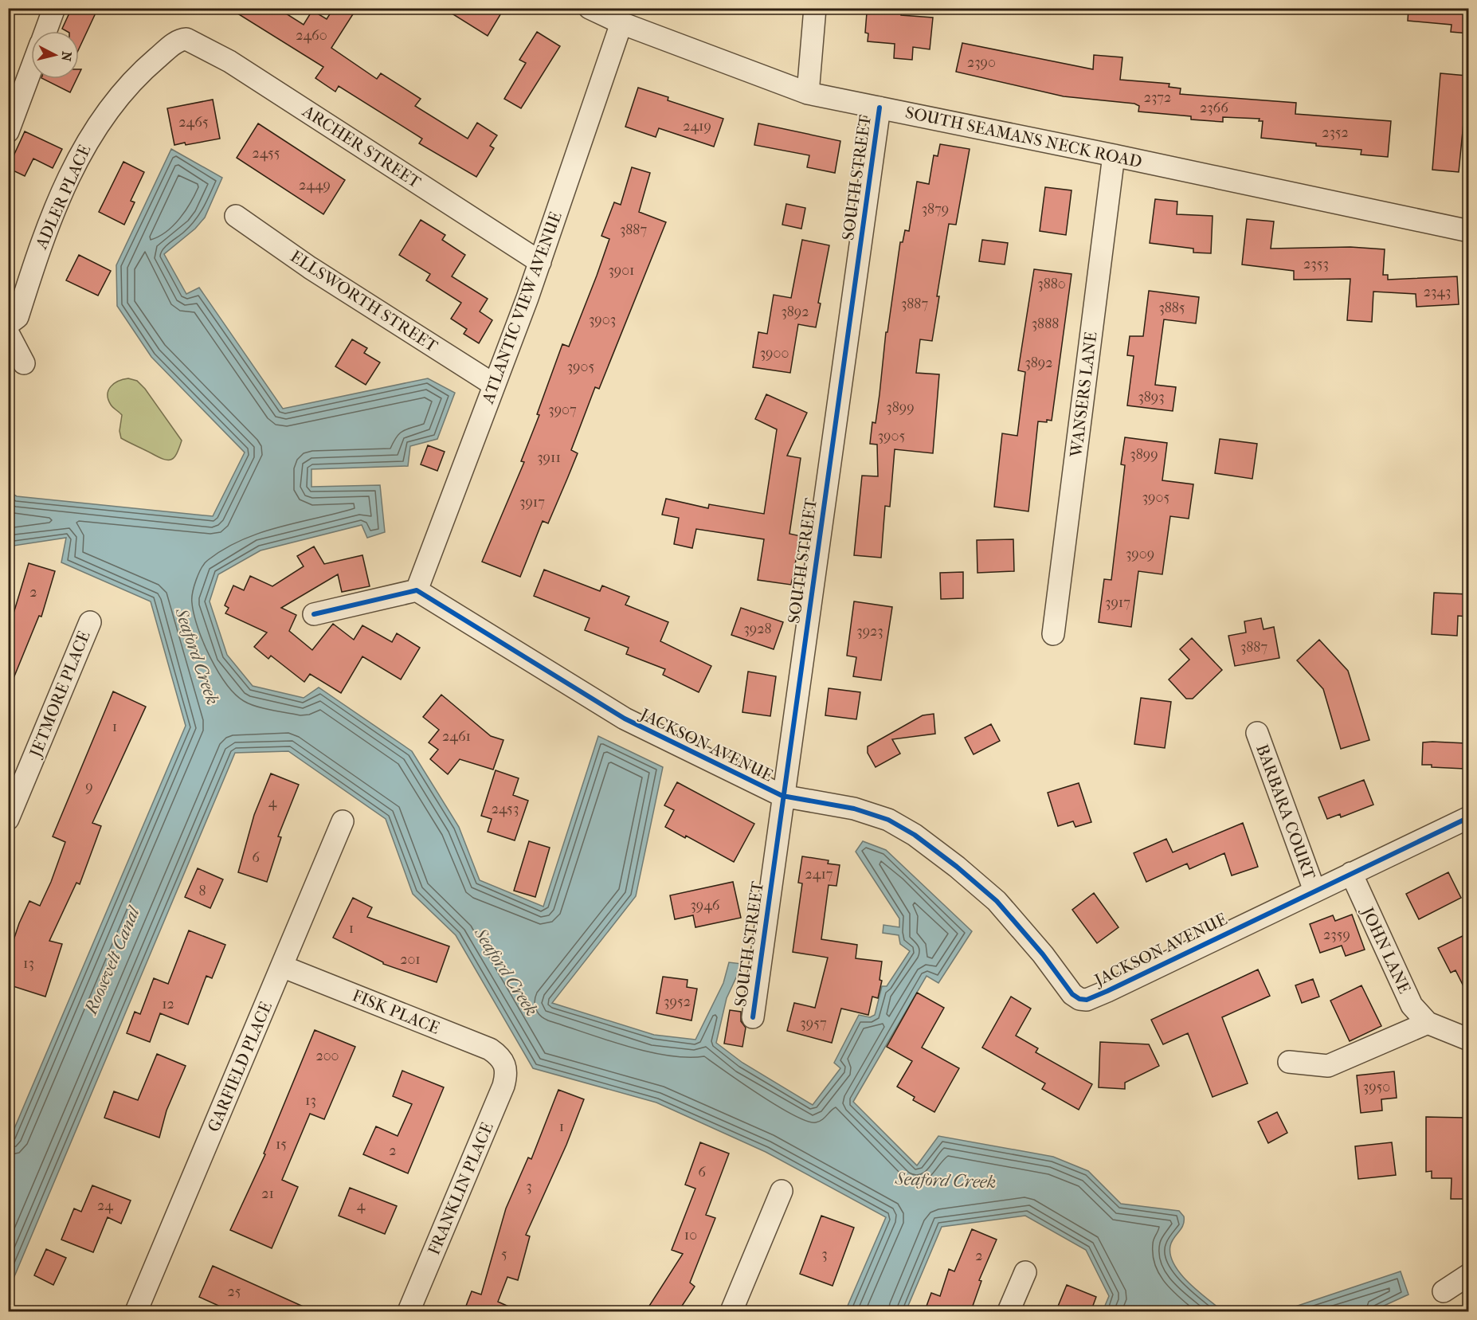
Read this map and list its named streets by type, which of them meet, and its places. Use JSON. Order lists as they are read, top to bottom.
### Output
{
  "streets": {
    "street": [
      "SOUTH SEAMANS NECK ROAD",
      "ARCHER STREET",
      "SOUTH STREET",
      "ADLER PLACE",
      "ELLSWORTH STREET",
      "ATLANTIC VIEW AVENUE",
      "WANSERS LANE",
      "JETMORE PLACE",
      "JACKSON AVENUE",
      "BARBARA COURT",
      "JOHN LANE",
      "FISK PLACE",
      "GARFIELD PLACE",
      "FRANKLIN PLACE"
    ]
  },
  "crossings": [
    ["SOUTH SEAMANS NECK ROAD", "SOUTH STREET"],
    ["SOUTH SEAMANS NECK ROAD", "ATLANTIC VIEW AVENUE"],
    ["SOUTH SEAMANS NECK ROAD", "WANSERS LANE"],
    ["ARCHER STREET", "ADLER PLACE"],
    ["ARCHER STREET", "ATLANTIC VIEW AVENUE"],
    ["SOUTH STREET", "JACKSON AVENUE"],
    ["ELLSWORTH STREET", "ATLANTIC VIEW AVENUE"],
    ["ATLANTIC VIEW AVENUE", "JACKSON AVENUE"],
    ["JACKSON AVENUE", "BARBARA COURT"],
    ["JACKSON AVENUE", "JOHN LANE"],
    ["FISK PLACE", "GARFIELD PLACE"],
    ["FISK PLACE", "FRANKLIN PLACE"]
  ],
  "water": ["Seaford Creek", "Roosevelt Canal"],
  "house_numbers": [
    "2460",
    "2390",
    "2372",
    "2366",
    "2465",
    "2419",
    "2352",
    "2455",
    "2449",
    "3879",
    "3887",
    "2353",
    "3901",
    "3880",
    "2343",
    "3887",
    "3885",
    "3892",
    "3903",
    "3888",
    "3900",
    "3892",
    "3905",
    "3893",
    "3899",
    "3907",
    "3905",
    "3899",
    "3911",
    "3905",
    "3917",
    "3909",
    "2",
    "3917",
    "3928",
    "3923",
    "3887",
    "1",
    "2461",
    "9",
    "4",
    "2453",
    "6",
    "2417",
    "8",
    "3946",
    "1",
    "2359",
    "201",
    "13",
    "3952",
    "12",
    "3957",
    "200",
    "3950",
    "13",
    "1",
    "15",
    "2",
    "6",
    "3",
    "21",
    "24",
    "4",
    "10",
    "5",
    "3",
    "2",
    "25"
  ],
  "north": "right"
}
